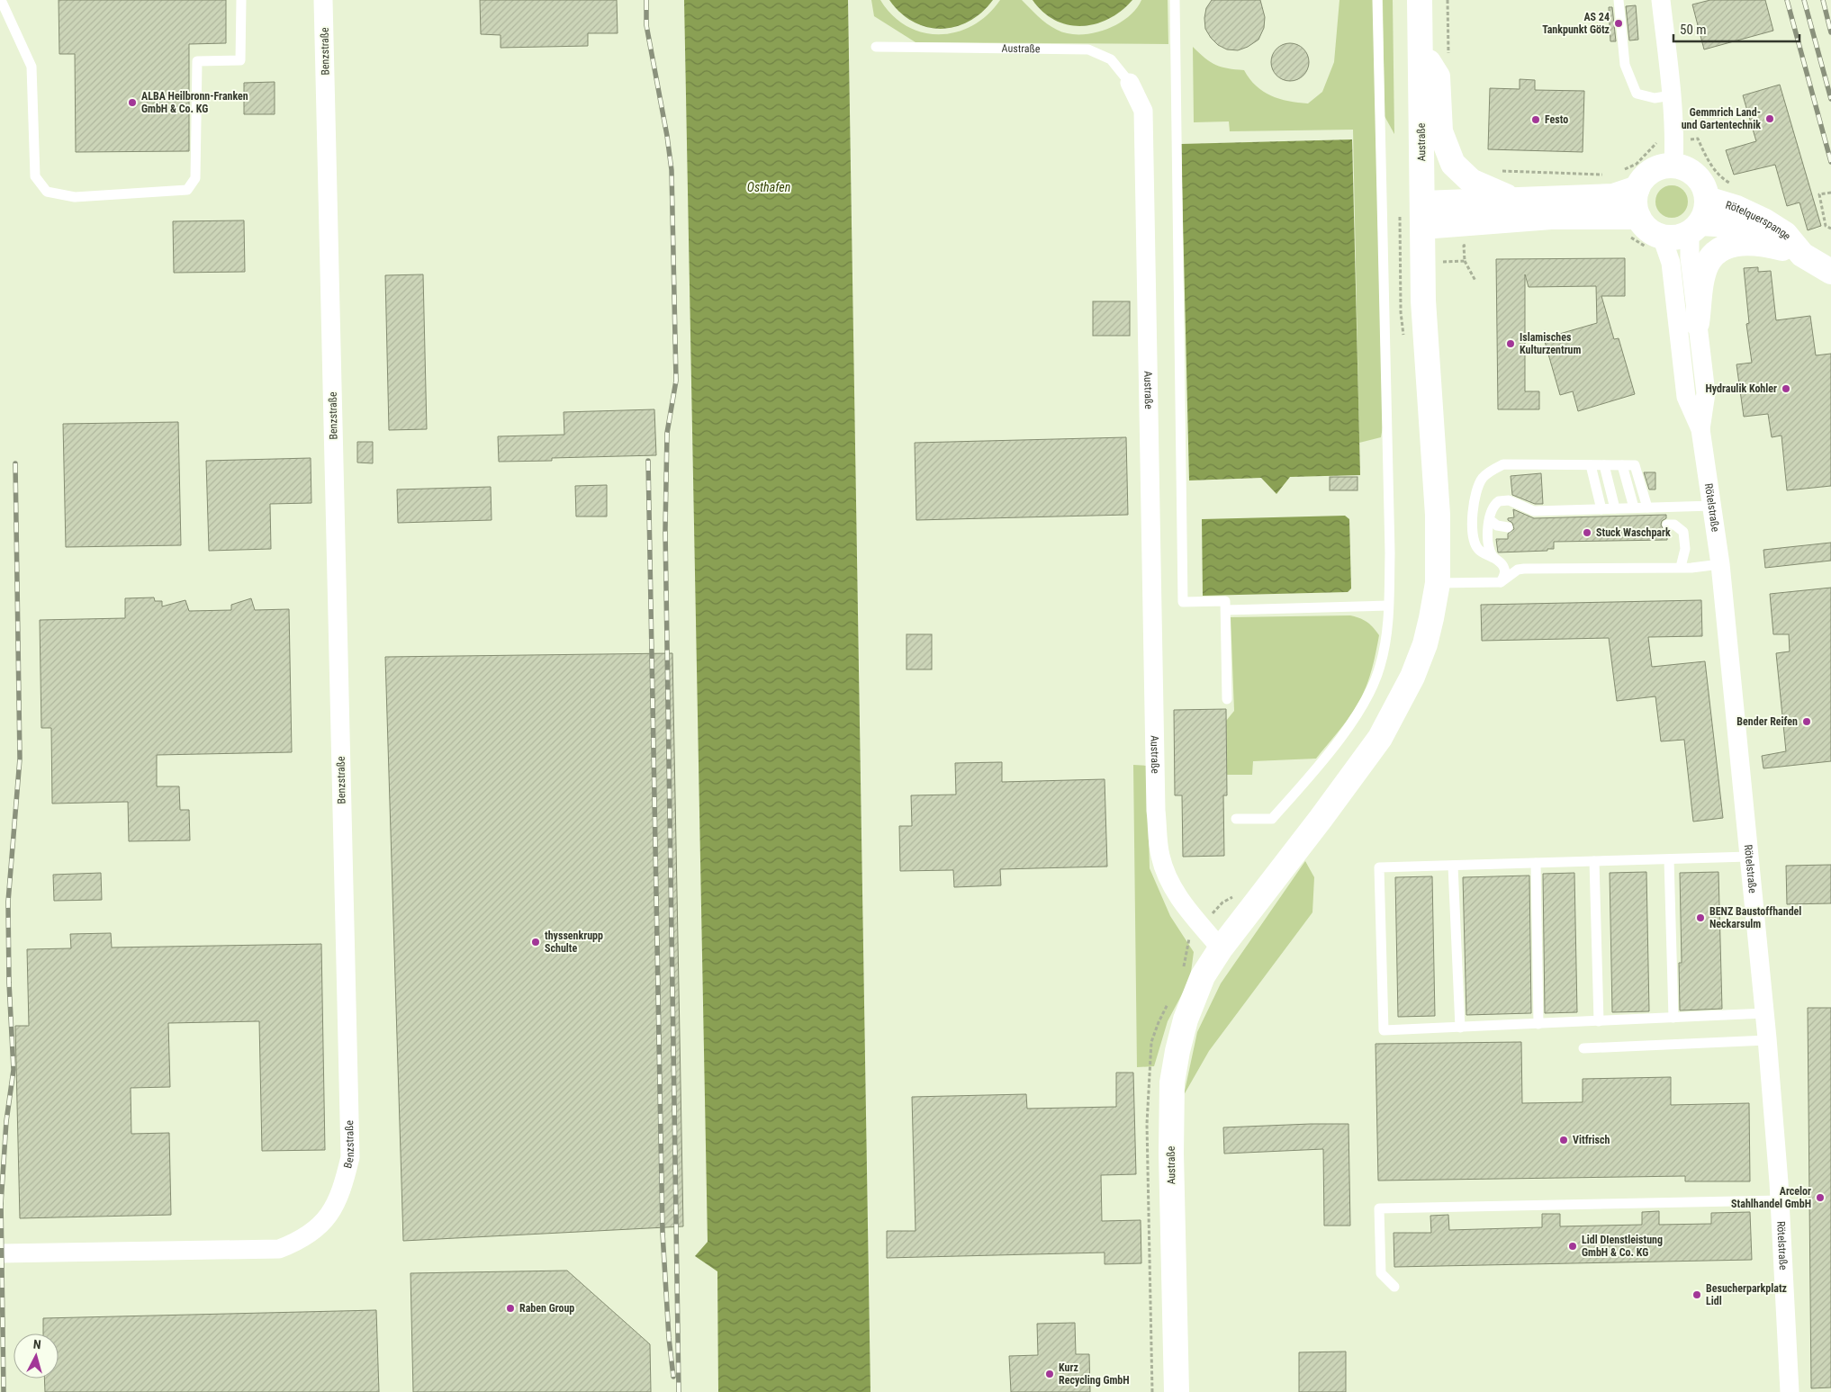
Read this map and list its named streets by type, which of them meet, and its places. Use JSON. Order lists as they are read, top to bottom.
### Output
{
  "streets": {
    "main road": ["Austraße", "Rötelquerspange"],
    "street": ["Benzstraße", "Rötelstraße"]
  },
  "crossings": [
    ["Rötelquerspange", "Rötelstraße"]
  ],
  "water": ["Osthafen"],
  "places": [
    "AS 24 Tankpunkt Götz",
    "ALBA Heilbronn-Franken GmbH & Co. KG",
    "Gemmrich Land- und Gartentechnik",
    "Festo",
    "Islamisches Kulturzentrum",
    "Hydraulik Kohler",
    "Stuck Waschpark",
    "Bender Reifen",
    "BENZ Baustoffhandel Neckarsulm",
    "thyssenkrupp Schulte",
    "Vitfrisch",
    "Arcelor Stahlhandel GmbH",
    "Lidl DIenstleistung GmbH & Co. KG",
    "Besucherparkplatz Lidl",
    "Raben Group",
    "Kurz Recycling GmbH"
  ],
  "scale_bar": "50 m",
  "north": "top"
}
